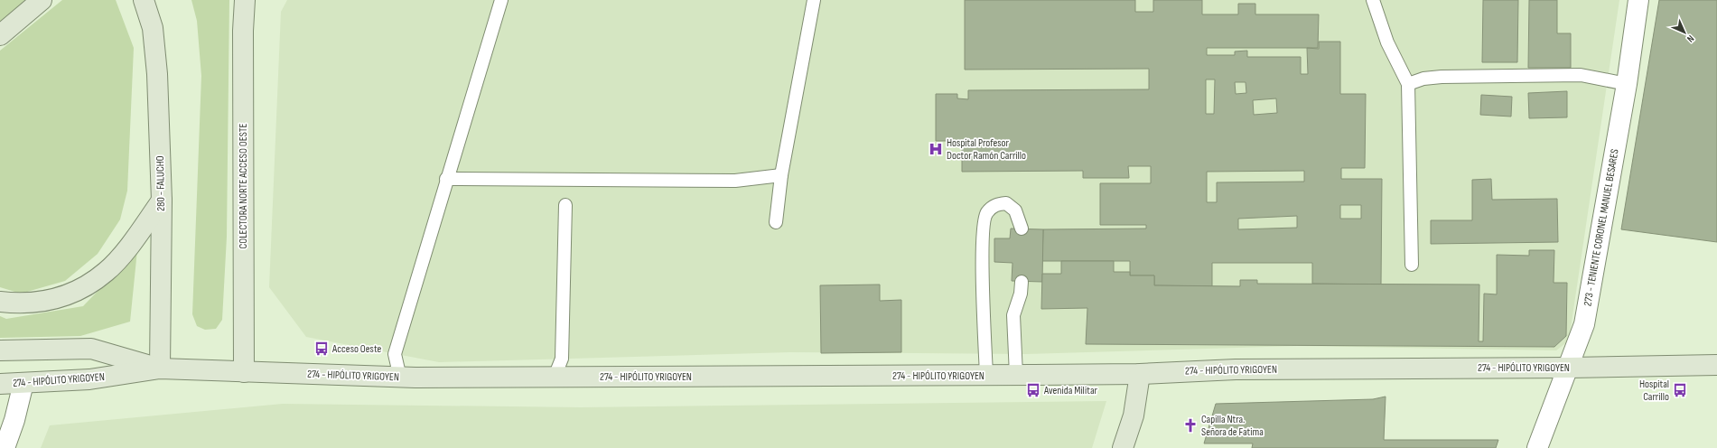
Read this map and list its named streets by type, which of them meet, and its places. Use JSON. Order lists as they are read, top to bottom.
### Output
{
  "streets": {
    "street": [
      "280 - FALUCHO",
      "COLECTORA NORTE ACCESO OESTE",
      "273 - TENIENTE CORONEL MANUEL BESARES",
      "274 - HIPÓLITO YRIGOYEN"
    ]
  },
  "crossings": [
    ["280 - FALUCHO", "274 - HIPÓLITO YRIGOYEN"],
    ["COLECTORA NORTE ACCESO OESTE", "274 - HIPÓLITO YRIGOYEN"],
    ["273 - TENIENTE CORONEL MANUEL BESARES", "274 - HIPÓLITO YRIGOYEN"]
  ],
  "places": {
    "hospital": ["Hospital Profesor Doctor Ramón Carrillo"],
    "bus stop": ["Acceso Oeste", "Avenida Militar", "Hospital Carrillo"],
    "church": ["Capilla Ntra. Señora de Fatima"]
  },
  "north": "bottom right"
}
